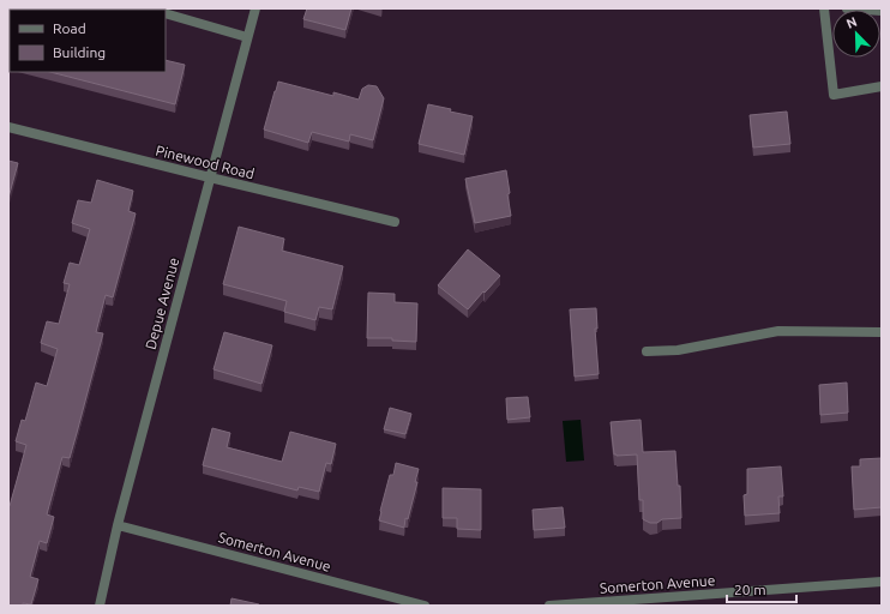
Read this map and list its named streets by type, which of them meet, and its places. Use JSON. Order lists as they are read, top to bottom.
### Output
{
  "streets": {
    "street": ["Pinewood Road", "Depue Avenue", "Somerton Avenue"]
  },
  "crossings": [
    ["Pinewood Road", "Depue Avenue"],
    ["Depue Avenue", "Somerton Avenue"]
  ],
  "legend": ["Road", "Building"],
  "scale_bar": "20 m",
  "north": "top left"
}
